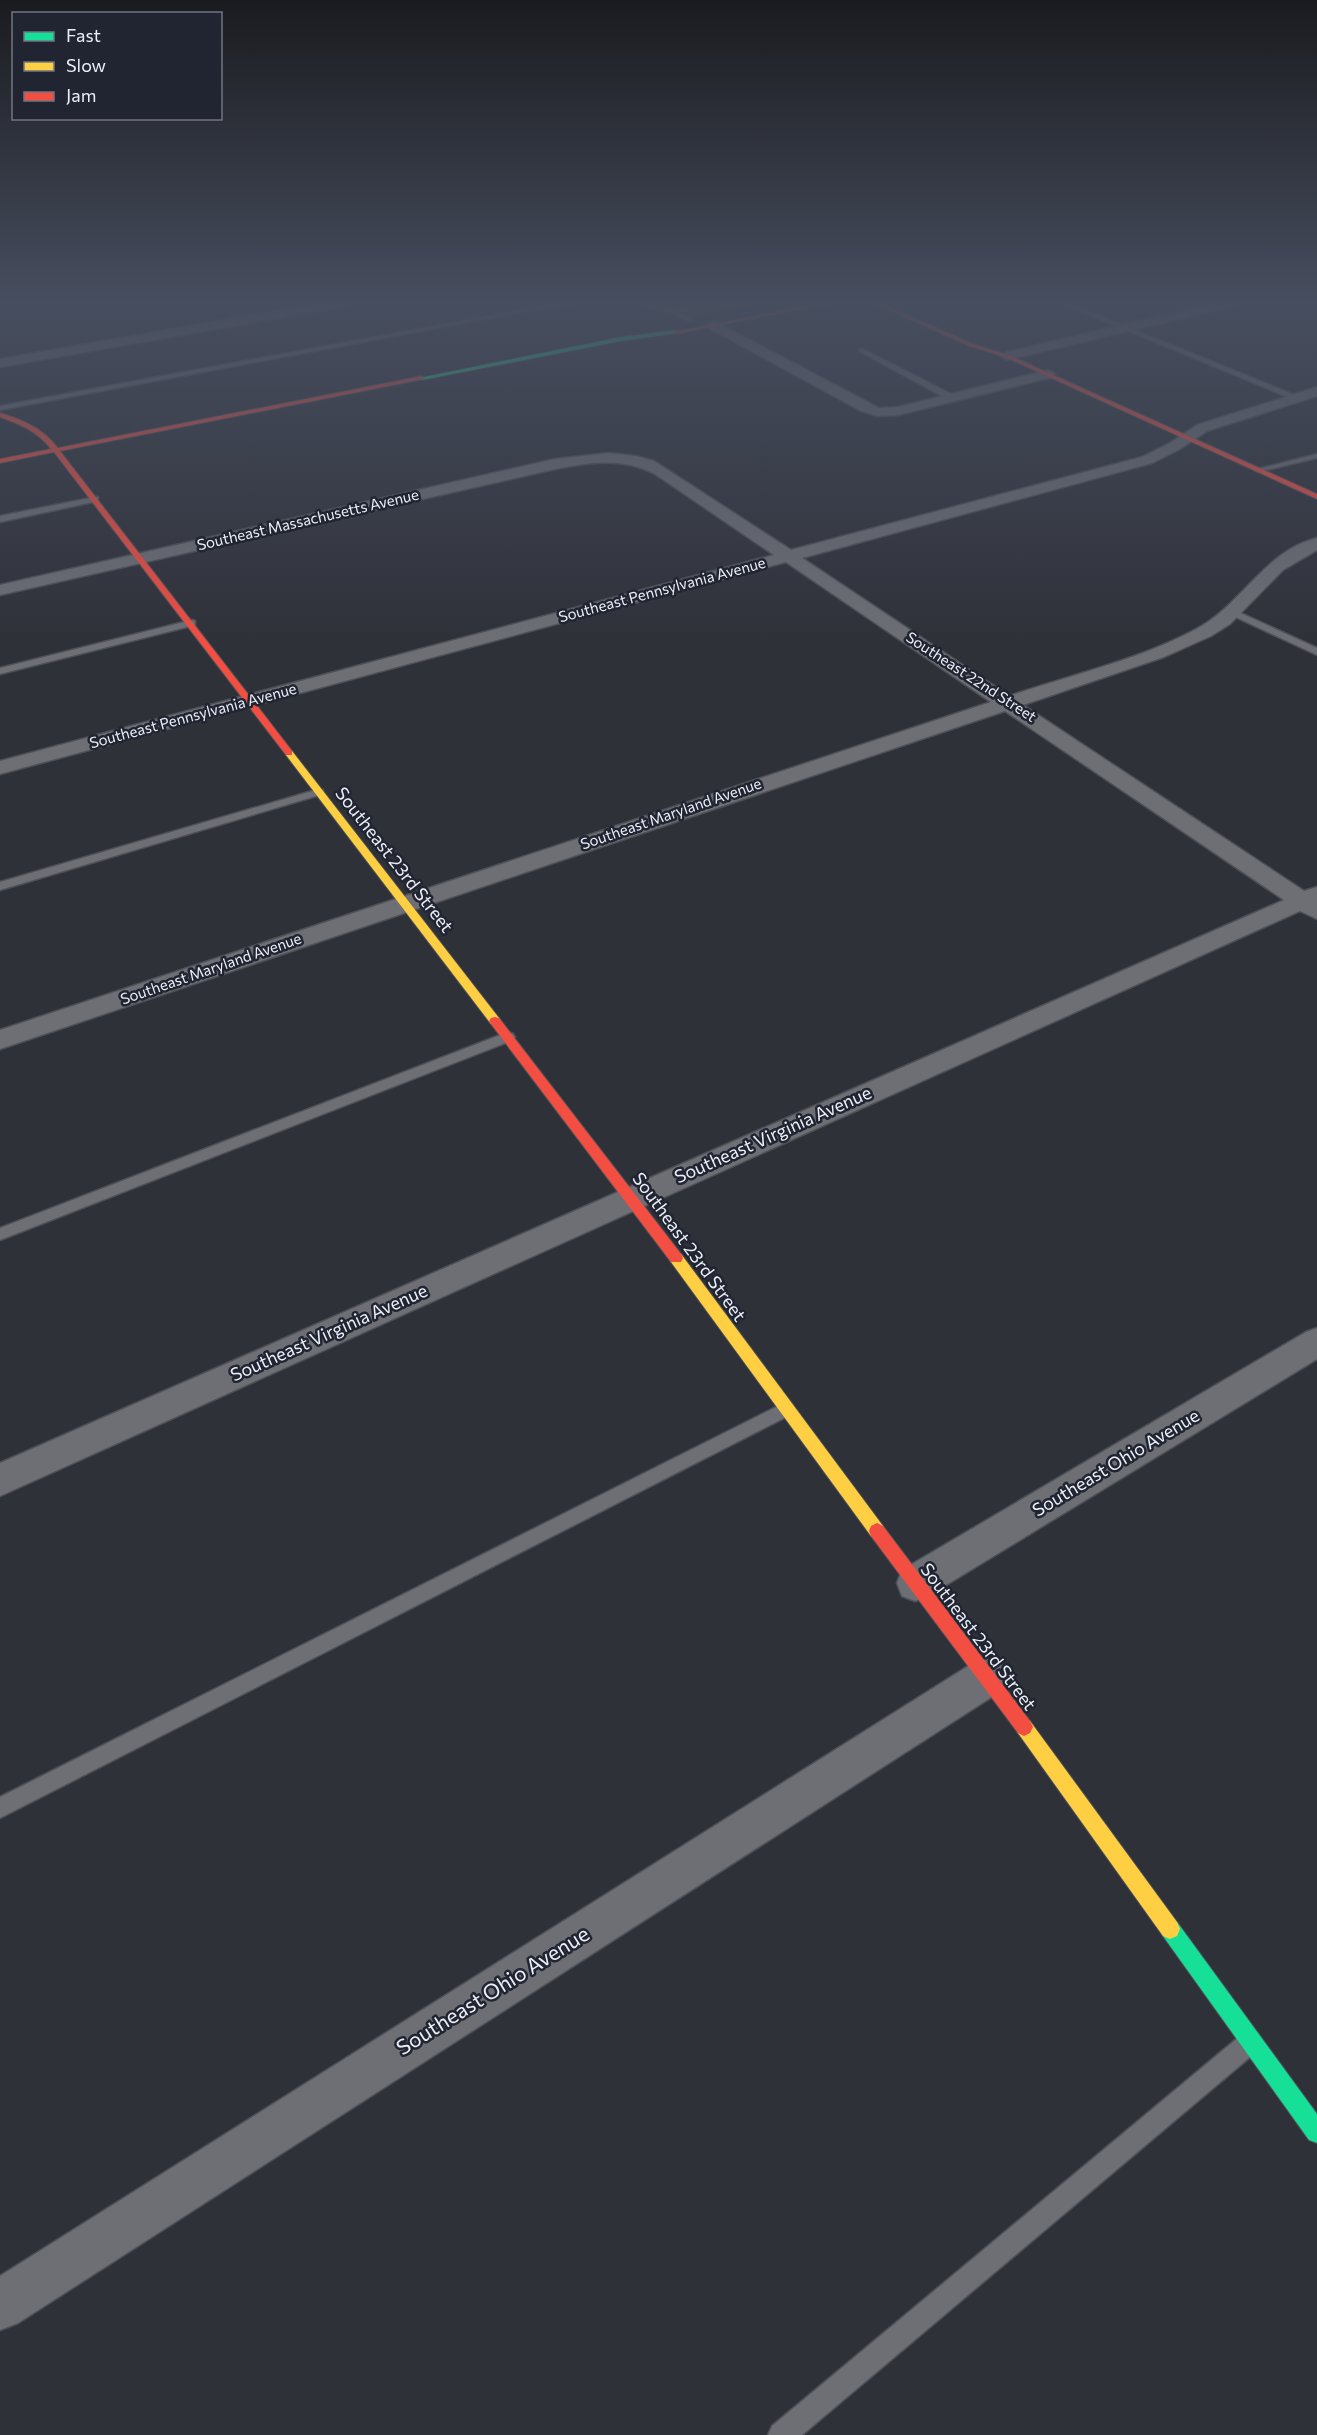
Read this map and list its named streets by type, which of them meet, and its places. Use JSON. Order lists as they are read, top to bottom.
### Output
{
  "streets": {
    "main road": ["Southeast 23rd Street"],
    "street": [
      "Southeast Massachusetts Avenue",
      "Southeast Pennsylvania Avenue",
      "Southeast 22nd Street",
      "Southeast Maryland Avenue",
      "Southeast Virginia Avenue",
      "Southeast Ohio Avenue"
    ]
  },
  "crossings": [
    ["Southeast Massachusetts Avenue", "Southeast 22nd Street"],
    ["Southeast Massachusetts Avenue", "Southeast 23rd Street"],
    ["Southeast Pennsylvania Avenue", "Southeast 22nd Street"],
    ["Southeast Pennsylvania Avenue", "Southeast 23rd Street"],
    ["Southeast 22nd Street", "Southeast Maryland Avenue"],
    ["Southeast 22nd Street", "Southeast Virginia Avenue"],
    ["Southeast Maryland Avenue", "Southeast 23rd Street"],
    ["Southeast 23rd Street", "Southeast Virginia Avenue"],
    ["Southeast 23rd Street", "Southeast Ohio Avenue"]
  ],
  "legend": ["Fast", "Slow", "Jam"]
}
